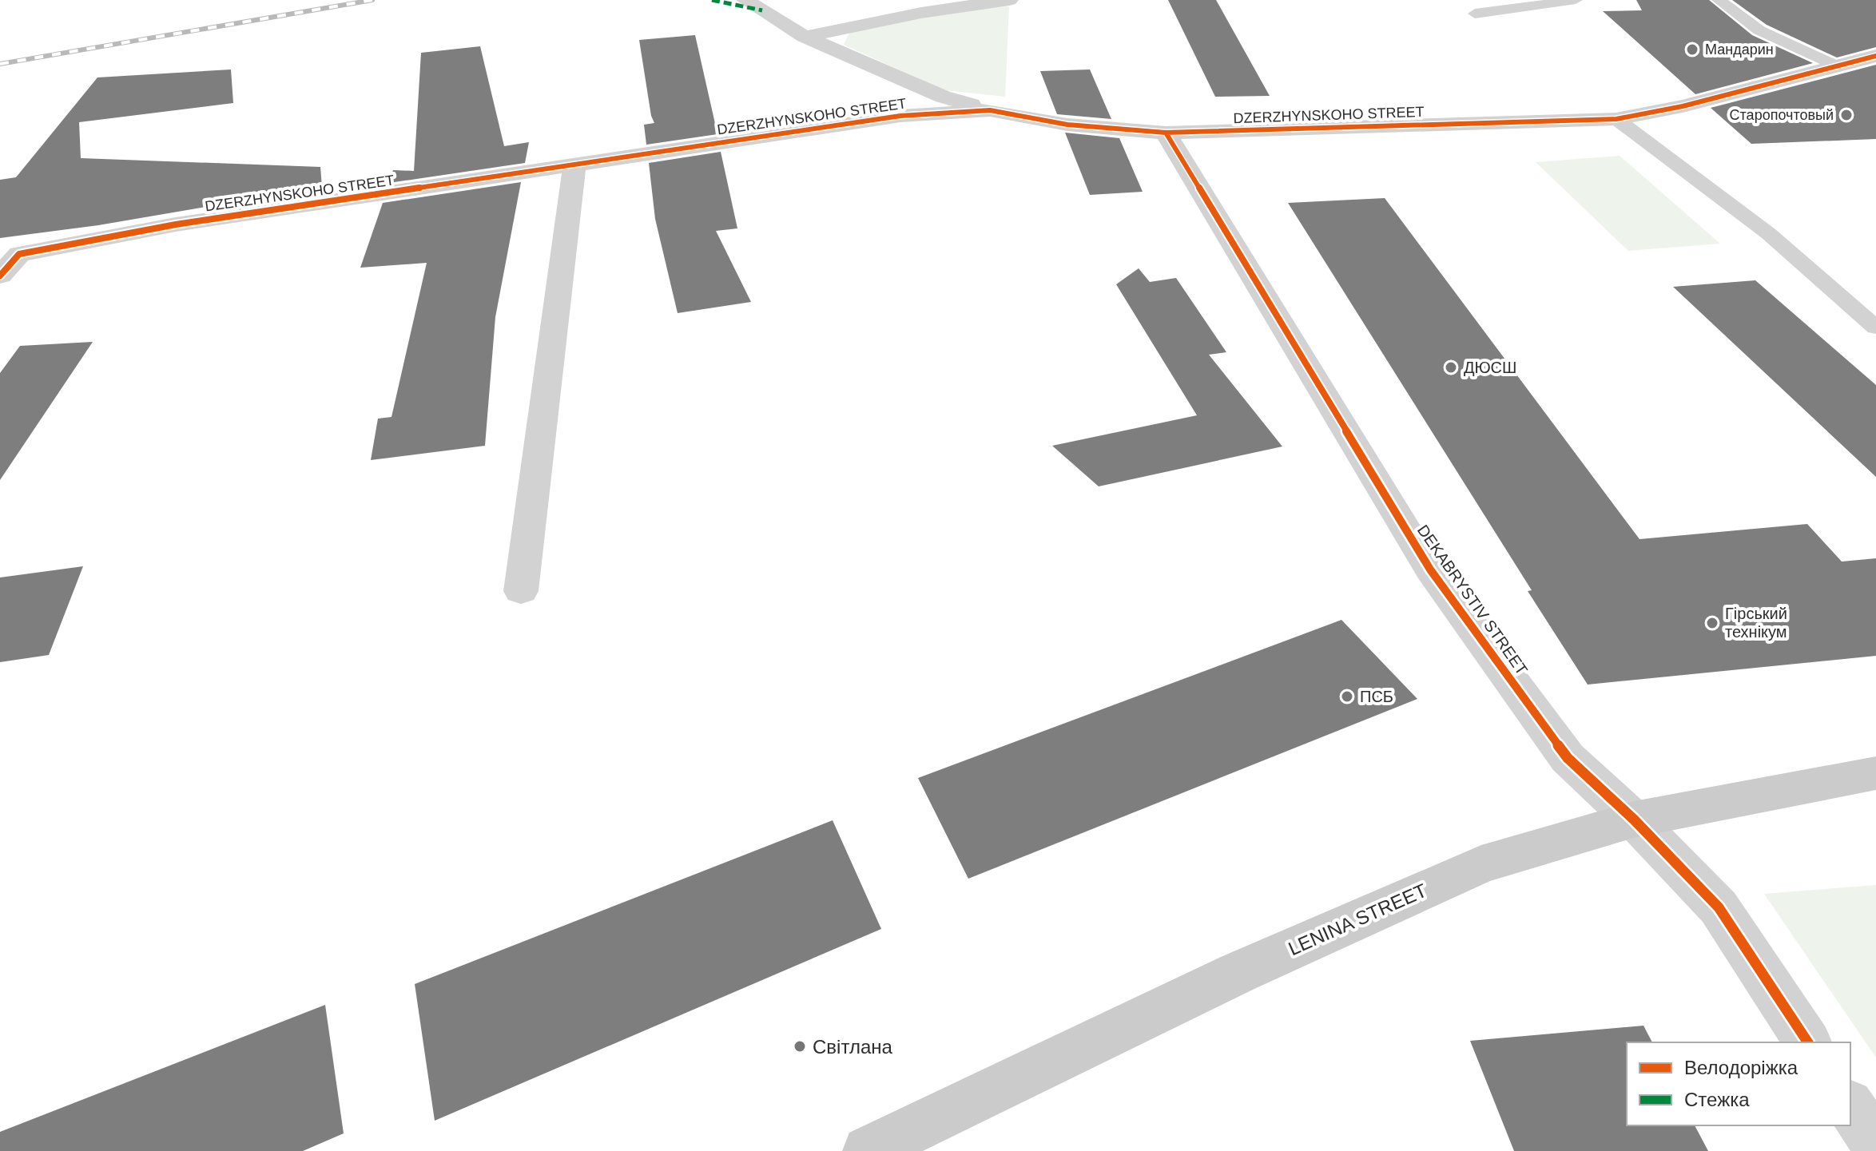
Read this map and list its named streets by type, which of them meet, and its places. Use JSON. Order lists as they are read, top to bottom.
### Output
{
  "streets": {
    "main road": ["LENINA STREET"],
    "street": ["DZERZHYNSKOHO STREET", "DEKABRYSTIV STREET"]
  },
  "crossings": [
    ["DZERZHYNSKOHO STREET", "DEKABRYSTIV STREET"],
    ["DEKABRYSTIV STREET", "LENINA STREET"]
  ],
  "places": [
    "Мандарин",
    "Старопочтовый",
    "ДЮСШ",
    "Гірський технікум",
    "ПСБ",
    "Світлана"
  ],
  "legend": ["Велодоріжка", "Стежка"]
}
